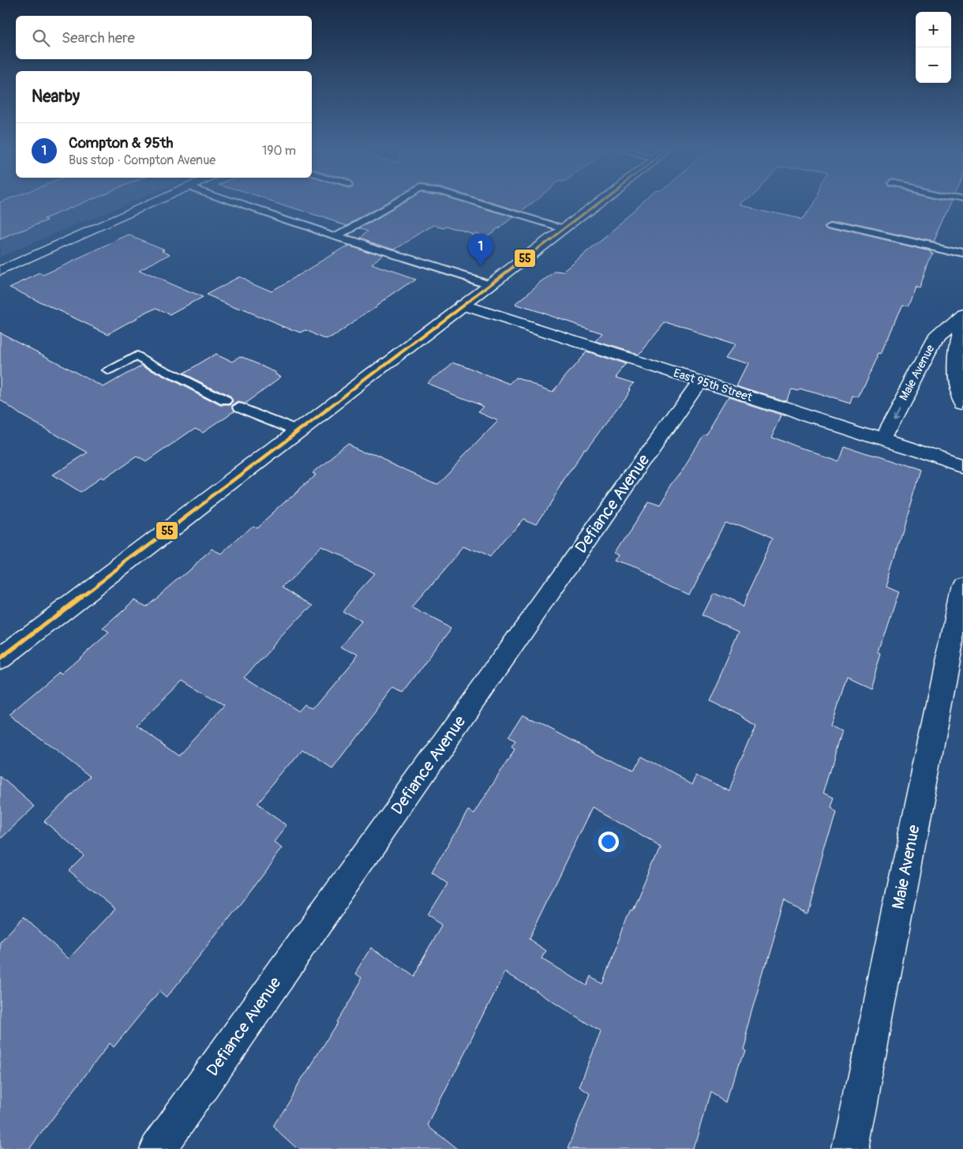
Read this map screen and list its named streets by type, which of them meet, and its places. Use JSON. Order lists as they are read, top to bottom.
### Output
{
  "streets": {
    "street": ["Maie Avenue", "East 95th Street", "Defiance Avenue"]
  },
  "crossings": [
    ["Maie Avenue", "East 95th Street"],
    ["East 95th Street", "Defiance Avenue"]
  ],
  "lines": ["transit line 55"],
  "page": {
    "map_buttons": ["+", "−"],
    "search": "Search here",
    "heading": "Nearby",
    "list": [
      {
        "mark": "1",
        "name": "Compton & 95th",
        "note": "Bus stop · Compton Avenue",
        "value": "190 m"
      }
    ],
    "pins": "1"
  }
}
